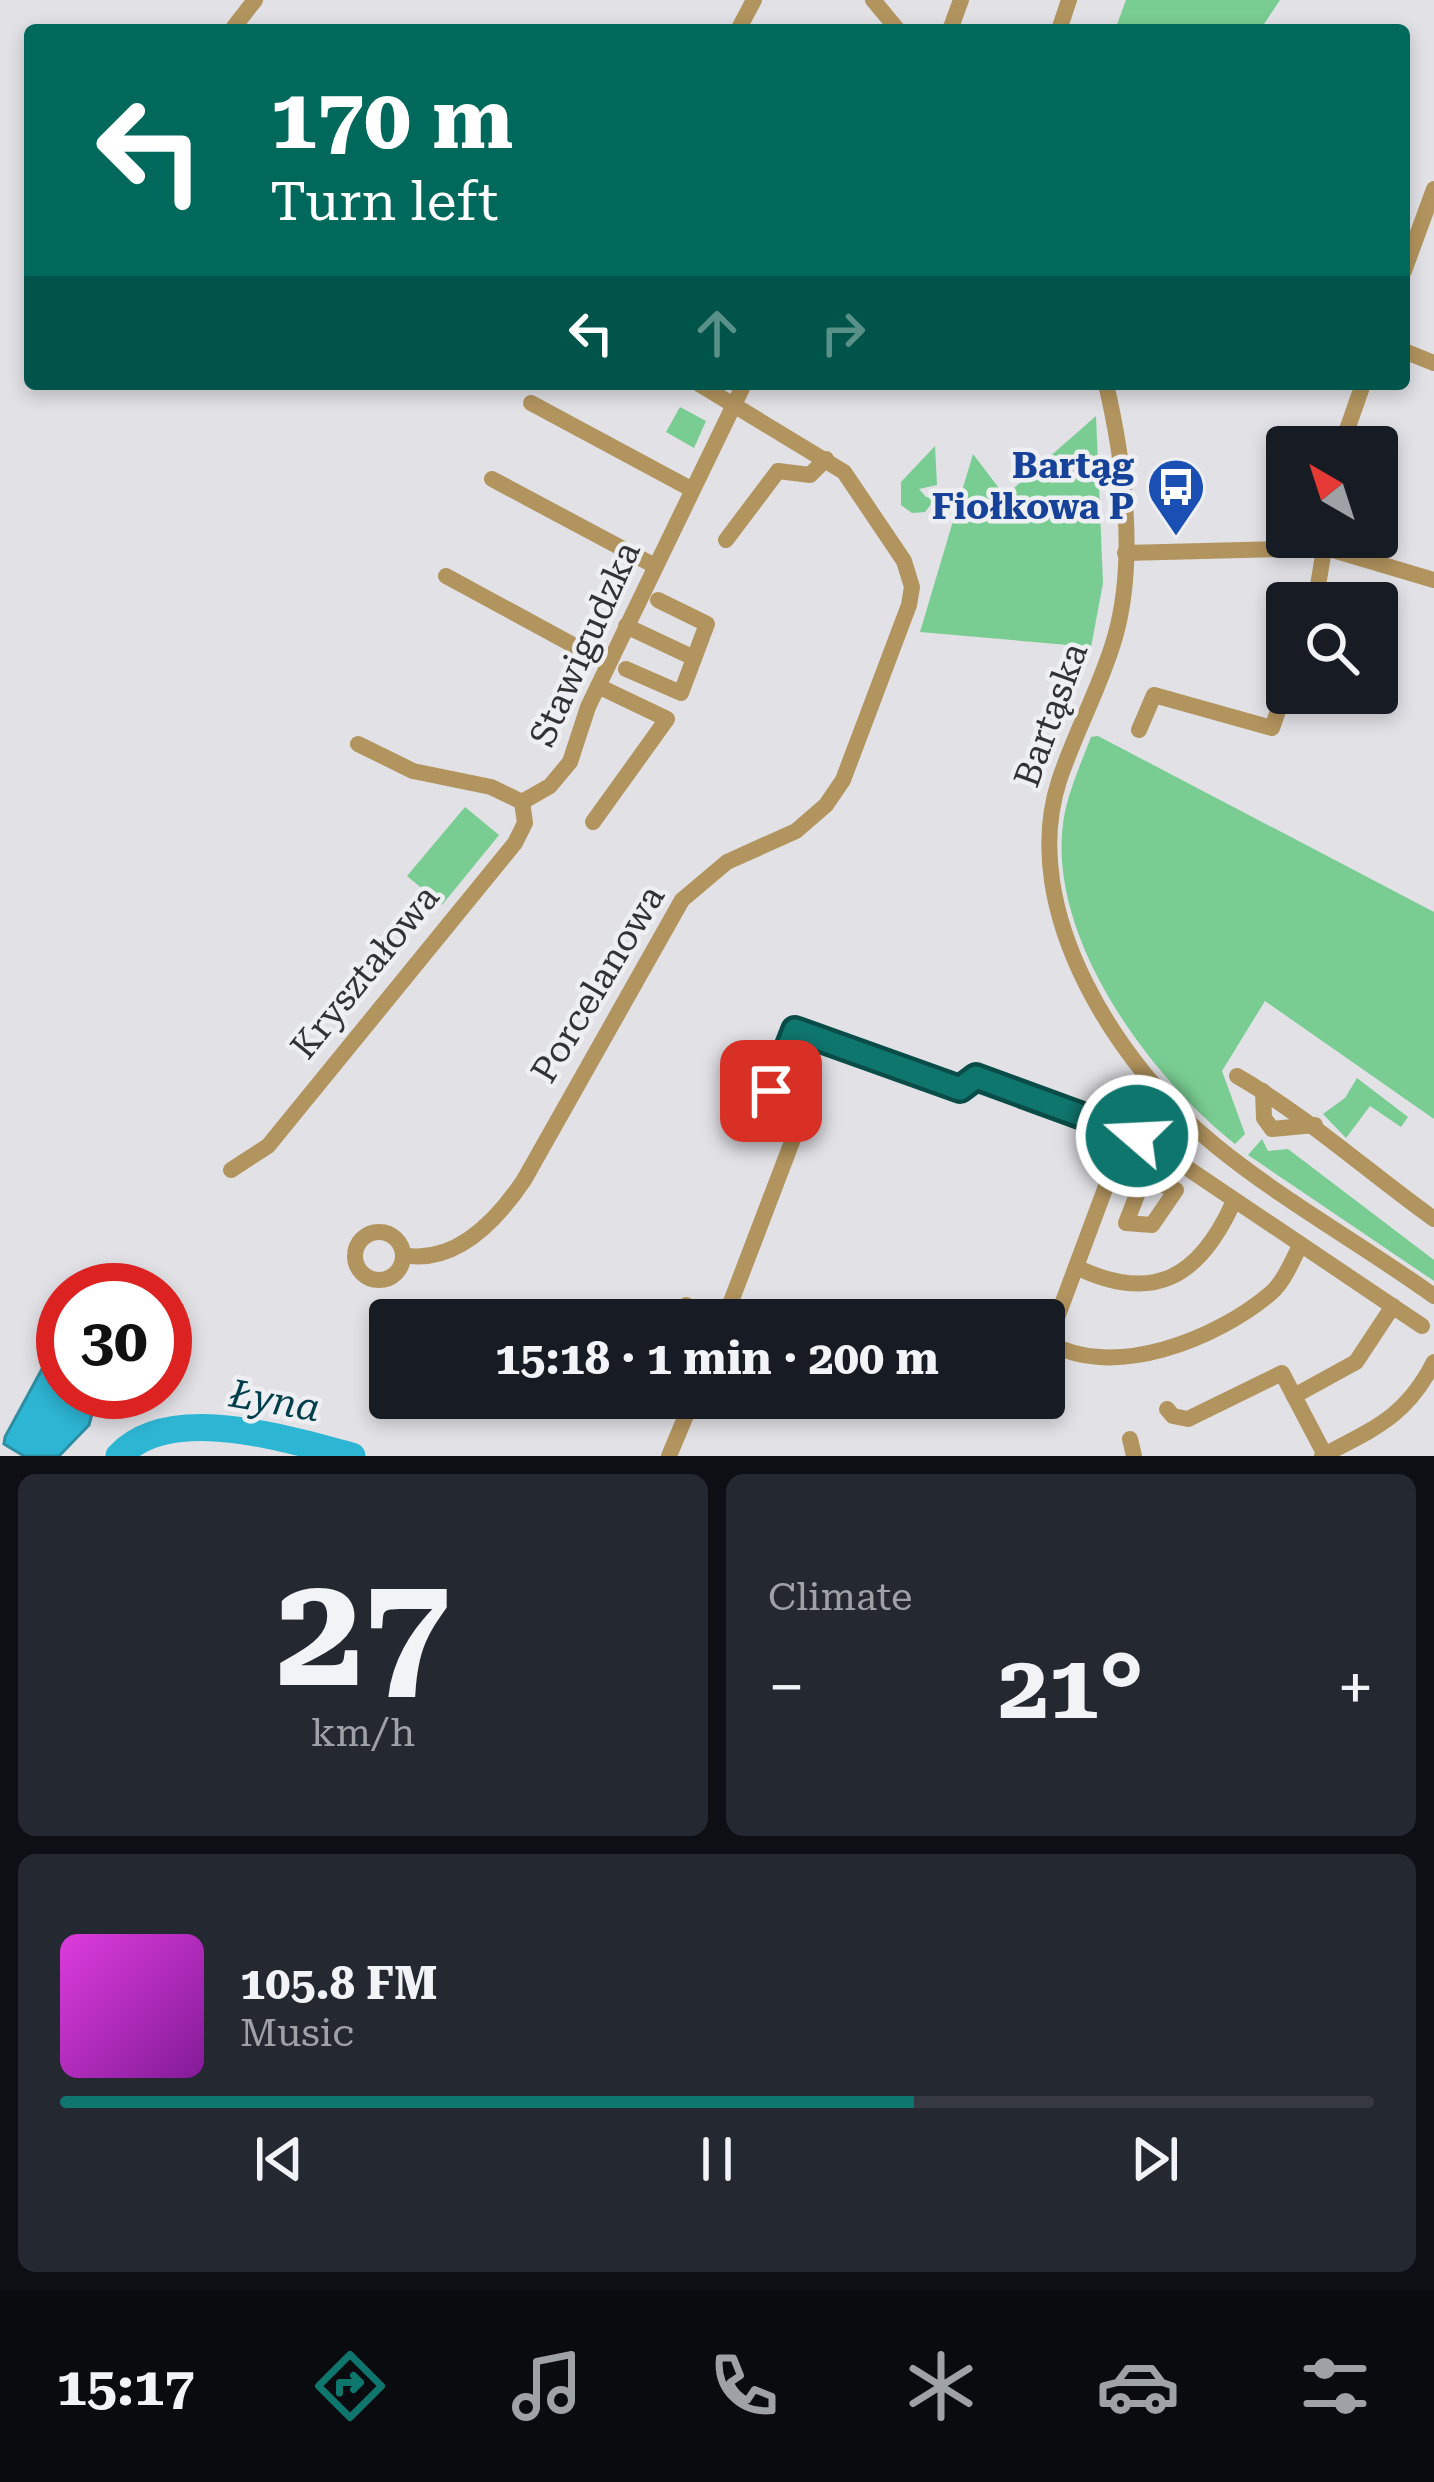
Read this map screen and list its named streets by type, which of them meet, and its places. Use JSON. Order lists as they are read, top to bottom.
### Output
{
  "streets": {
    "street": [
      "Stawigudzka",
      "Bartąska",
      "Kryształowa",
      "Porcelanowa"
    ]
  },
  "crossings": [
    ["Stawigudzka", "Kryształowa"],
    ["Stawigudzka", "Porcelanowa"]
  ],
  "water": ["Łyna"],
  "places": {
    "bus stop": ["Bartąg Fiołkowa P"]
  },
  "north": "top left",
  "page": {
    "turn": ["170 m", "Turn left"],
    "limit": "30",
    "trip": "15:18 · 1 min · 200 m",
    "tile": [
      ["27", "km/h"],
      "Climate"
    ],
    "heat": ["−", "21°", "+"],
    "song": ["105.8 FM", "Music"],
    "tabs": "15:17"
  }
}
